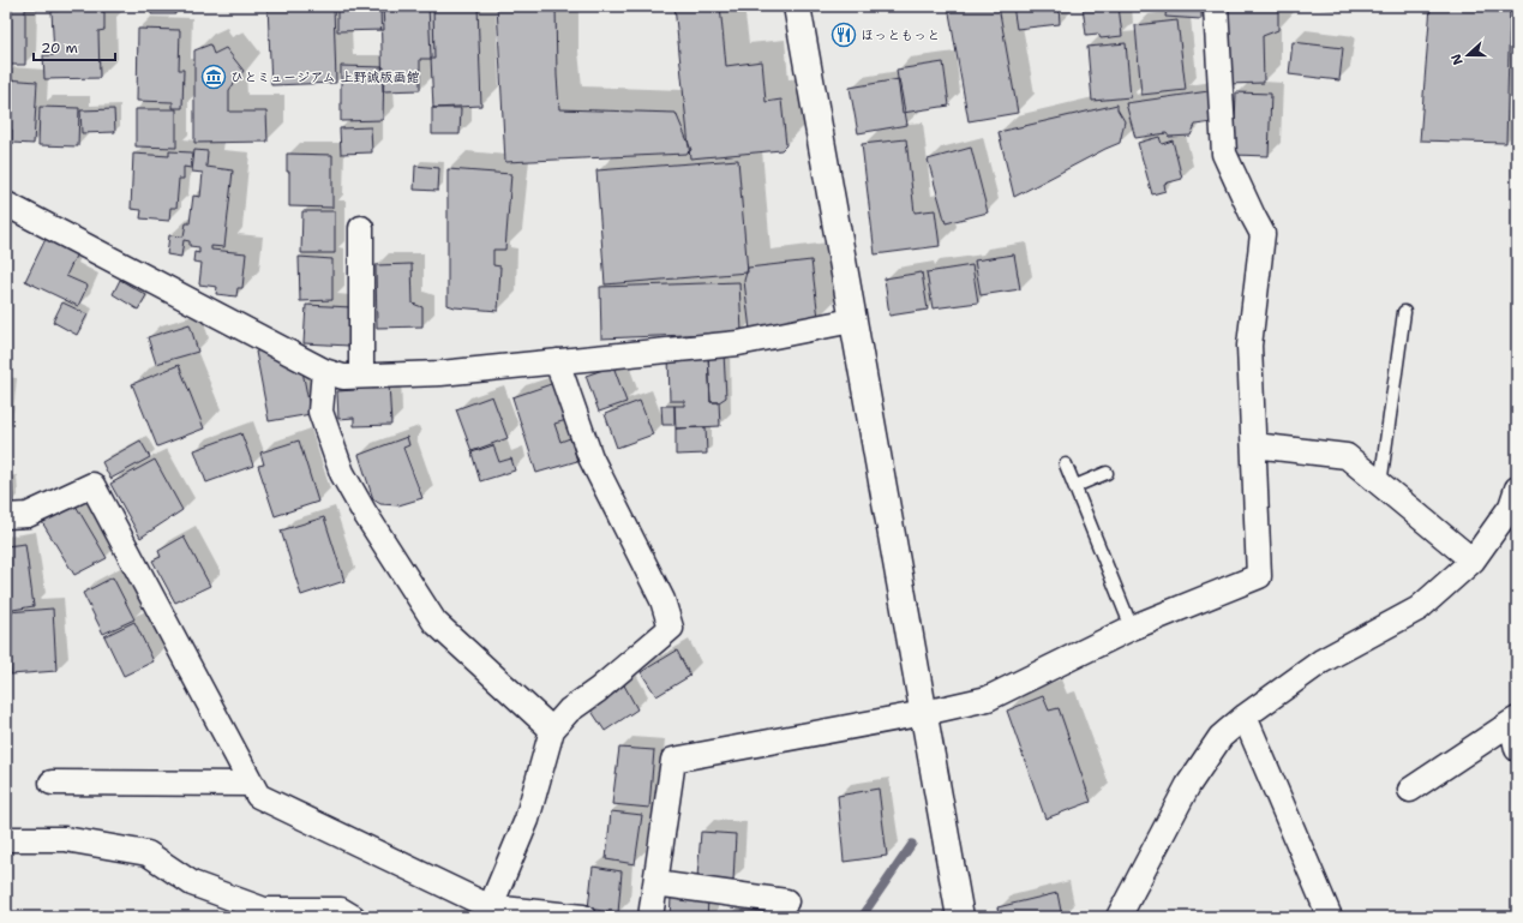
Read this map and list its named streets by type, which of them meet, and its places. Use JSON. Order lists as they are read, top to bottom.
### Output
{
  "places": {
    "restaurant": ["ほっともっと"],
    "museum": ["ひとミュージアム 上野誠版画館"]
  },
  "scale_bar": "20 m",
  "north": "left"
}
